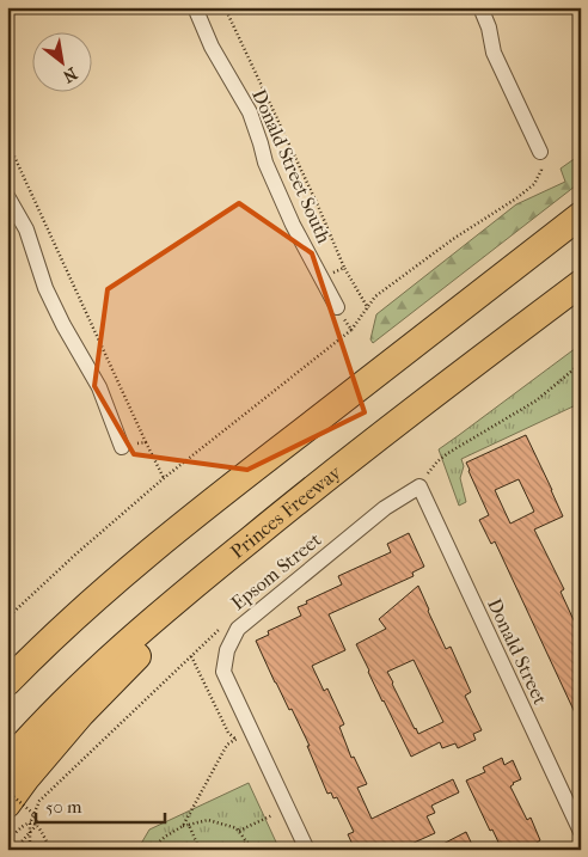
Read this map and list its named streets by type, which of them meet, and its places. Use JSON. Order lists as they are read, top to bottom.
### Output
{
  "streets": {
    "highway": ["Princes Freeway"],
    "street": ["Donald Street South", "Epsom Street", "Donald Street"]
  },
  "crossings": [
    ["Epsom Street", "Donald Street"]
  ],
  "scale_bar": "50 m",
  "north": "bottom right"
}
